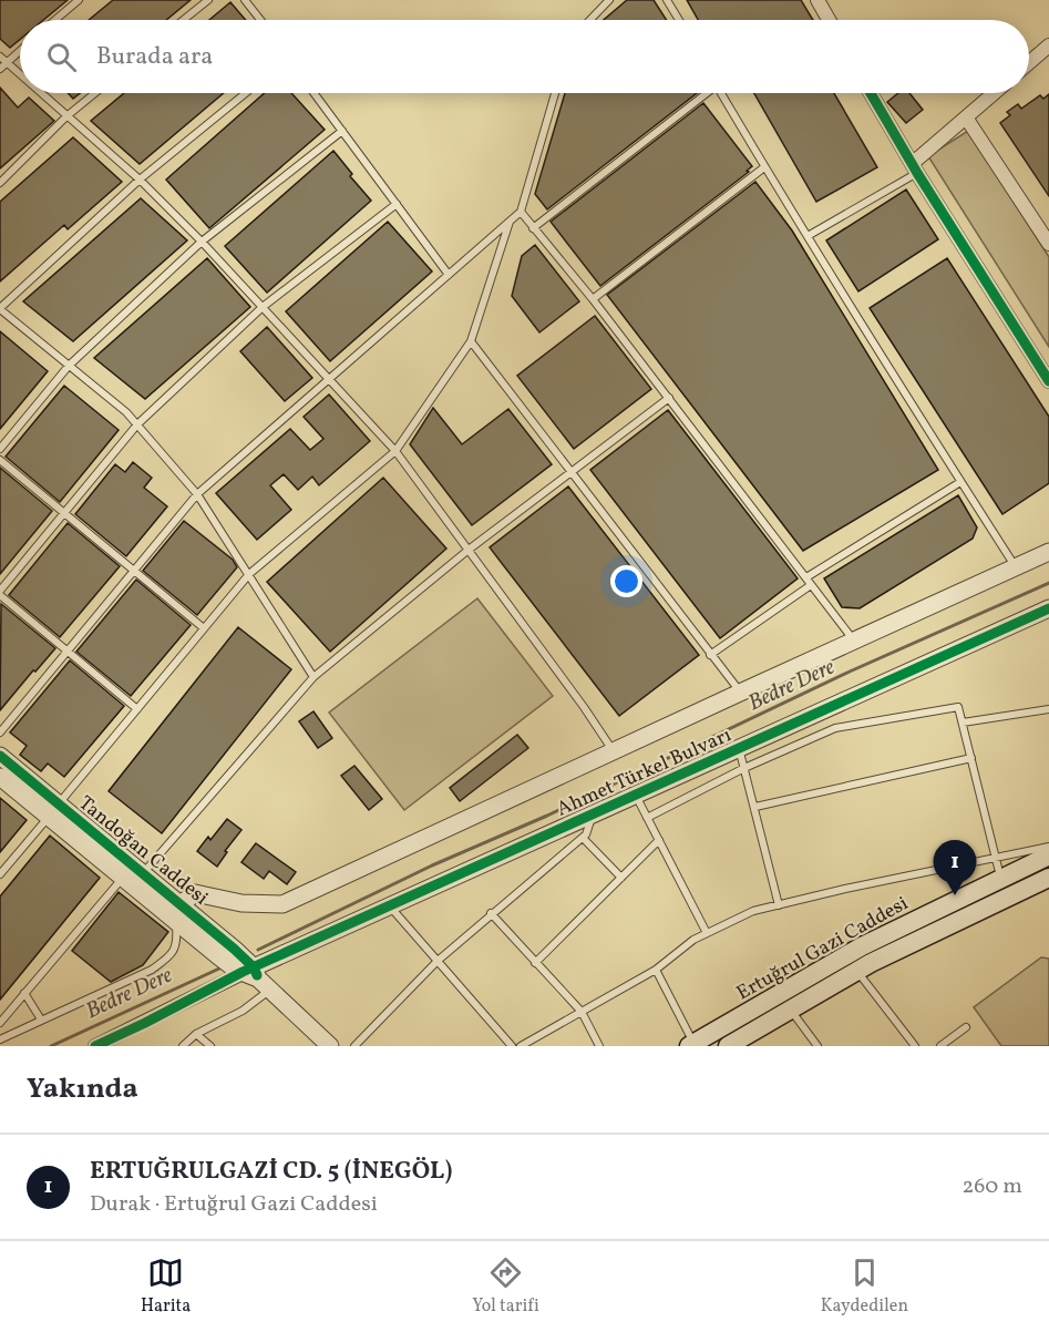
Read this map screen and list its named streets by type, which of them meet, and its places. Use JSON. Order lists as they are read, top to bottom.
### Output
{
  "streets": {
    "main road": ["Ertuğrul Gazi Caddesi"],
    "street": ["Ahmet Türkel Bulvarı", "Tandoğan Caddesi"]
  },
  "crossings": [
    ["Ahmet Türkel Bulvarı", "Tandoğan Caddesi"]
  ],
  "water": ["Bedre Dere"],
  "page": {
    "search": "Burada ara",
    "pins": "1",
    "heading": "Yakında",
    "list": [
      {
        "mark": "1",
        "name": "ERTUĞRULGAZİ CD. 5 (İNEGÖL)",
        "note": "Durak · Ertuğrul Gazi Caddesi",
        "value": "260 m"
      }
    ],
    "nav": ["Harita", "Yol tarifi", "Kaydedilen"]
  }
}
